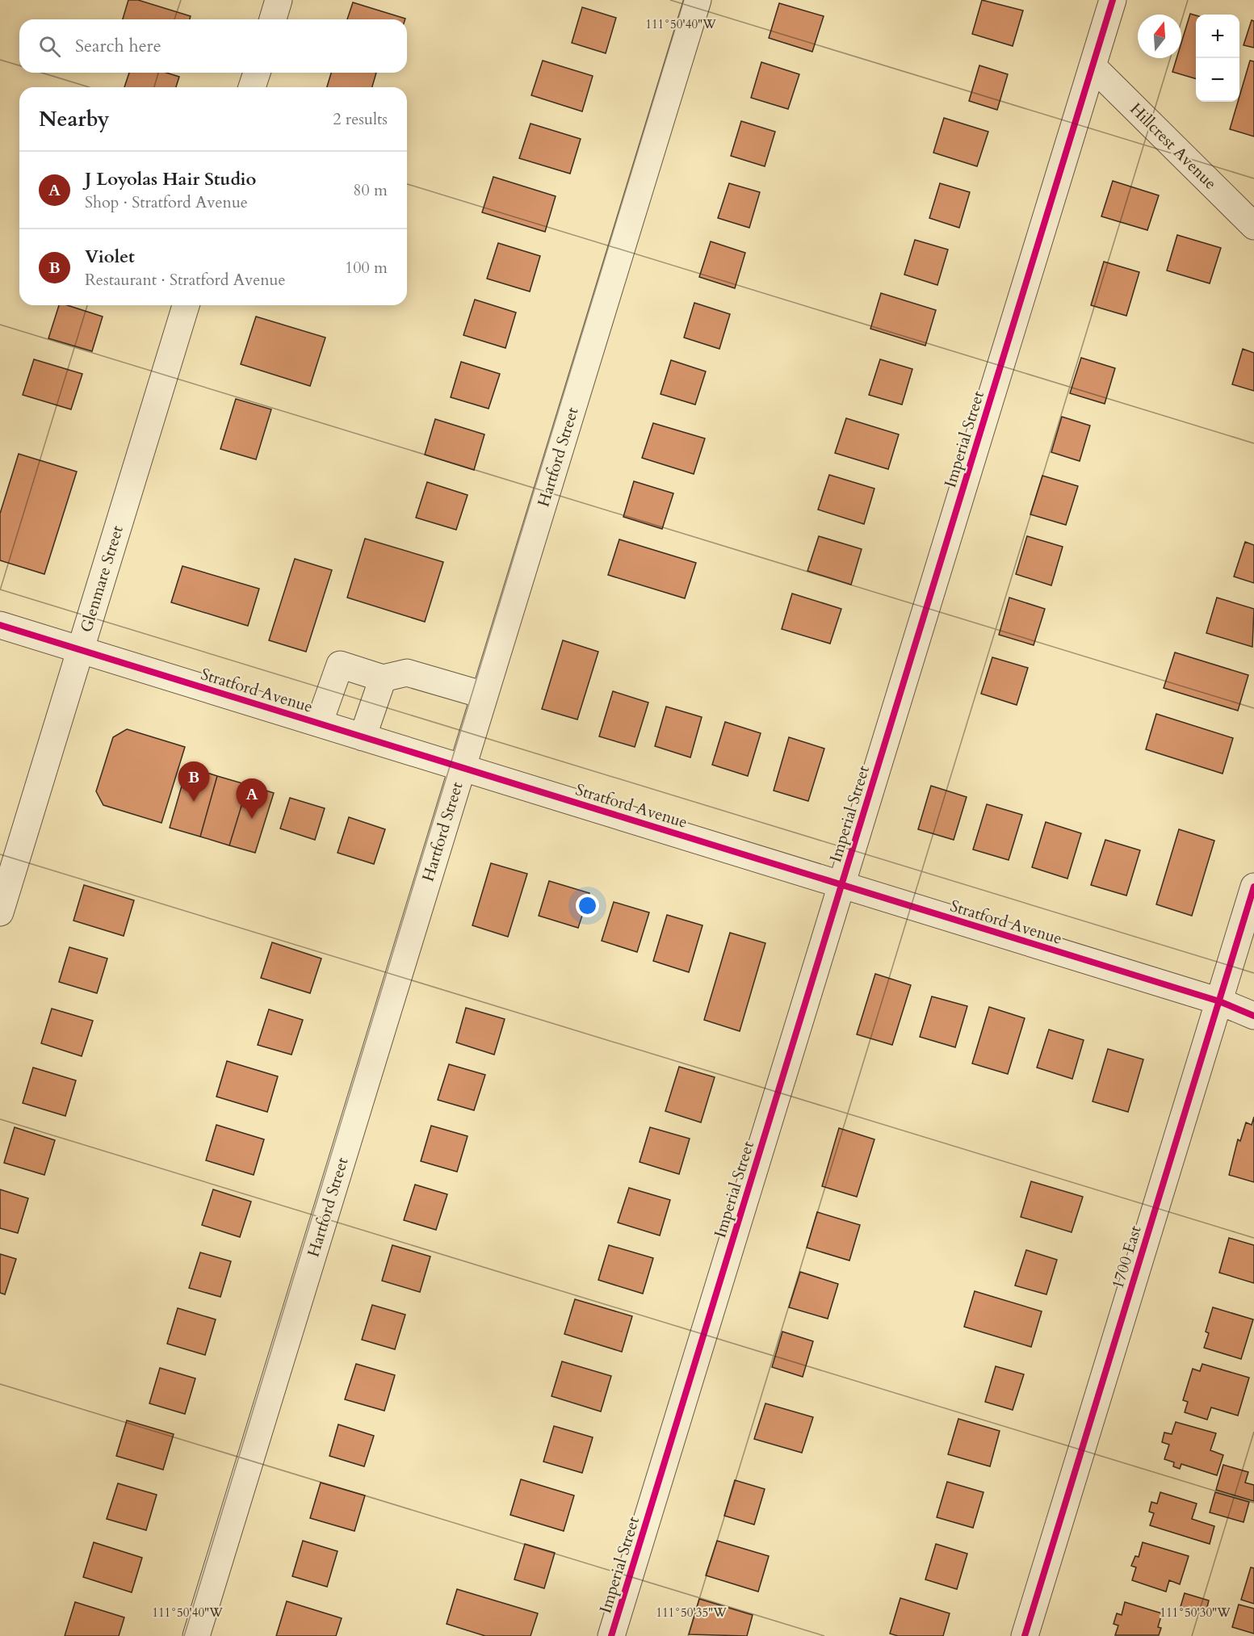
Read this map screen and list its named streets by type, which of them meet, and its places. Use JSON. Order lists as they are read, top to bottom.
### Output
{
  "streets": {
    "street": [
      "Hillcrest Avenue",
      "Imperial Street",
      "Hartford Street",
      "Glenmare Street",
      "Stratford Avenue",
      "1700 East"
    ]
  },
  "crossings": [
    ["Hillcrest Avenue", "Imperial Street"],
    ["Imperial Street", "Stratford Avenue"],
    ["Hartford Street", "Stratford Avenue"],
    ["Glenmare Street", "Stratford Avenue"],
    ["Stratford Avenue", "1700 East"]
  ],
  "north": "top",
  "page": {
    "map_buttons": ["+", "−"],
    "search": "Search here",
    "heading": ["Nearby", "2 results"],
    "list": [
      {
        "mark": "A",
        "name": "J Loyolas Hair Studio",
        "note": "Shop · Stratford Avenue",
        "value": "80 m"
      },
      {
        "mark": "B",
        "name": "Violet",
        "note": "Restaurant · Stratford Avenue",
        "value": "100 m"
      }
    ],
    "pins": ["B", "A"]
  },
  "coordinates": ["111°50'40\"W", "111°50'35\"W", "111°50'30\"W"]
}
